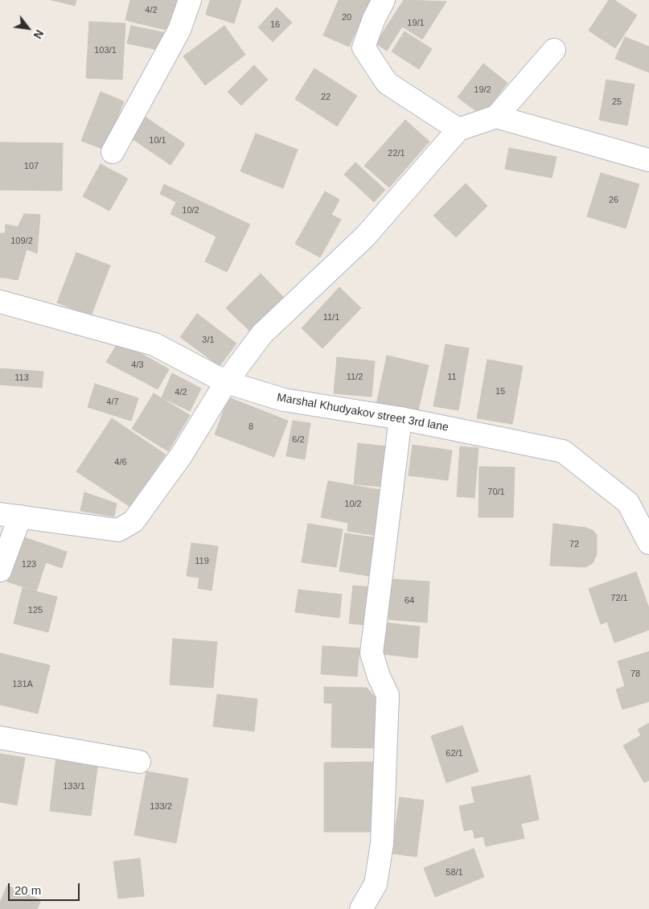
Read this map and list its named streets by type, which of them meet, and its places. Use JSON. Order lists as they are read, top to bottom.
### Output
{
  "streets": {
    "street": ["Marshal Khudyakov street 3rd lane"]
  },
  "house_numbers": [
    "4/2",
    "20",
    "19/1",
    "16",
    "103/1",
    "19/2",
    "22",
    "25",
    "10/1",
    "22/1",
    "107",
    "26",
    "10/2",
    "109/2",
    "11/1",
    "3/1",
    "4/3",
    "11/2",
    "11",
    "113",
    "15",
    "4/2",
    "4/7",
    "8",
    "6/2",
    "4/6",
    "70/1",
    "10/2",
    "72",
    "119",
    "123",
    "72/1",
    "64",
    "125",
    "78",
    "131А",
    "62/1",
    "133/1",
    "133/2",
    "58/1"
  ],
  "scale_bar": "20 m",
  "north": "bottom right"
}
